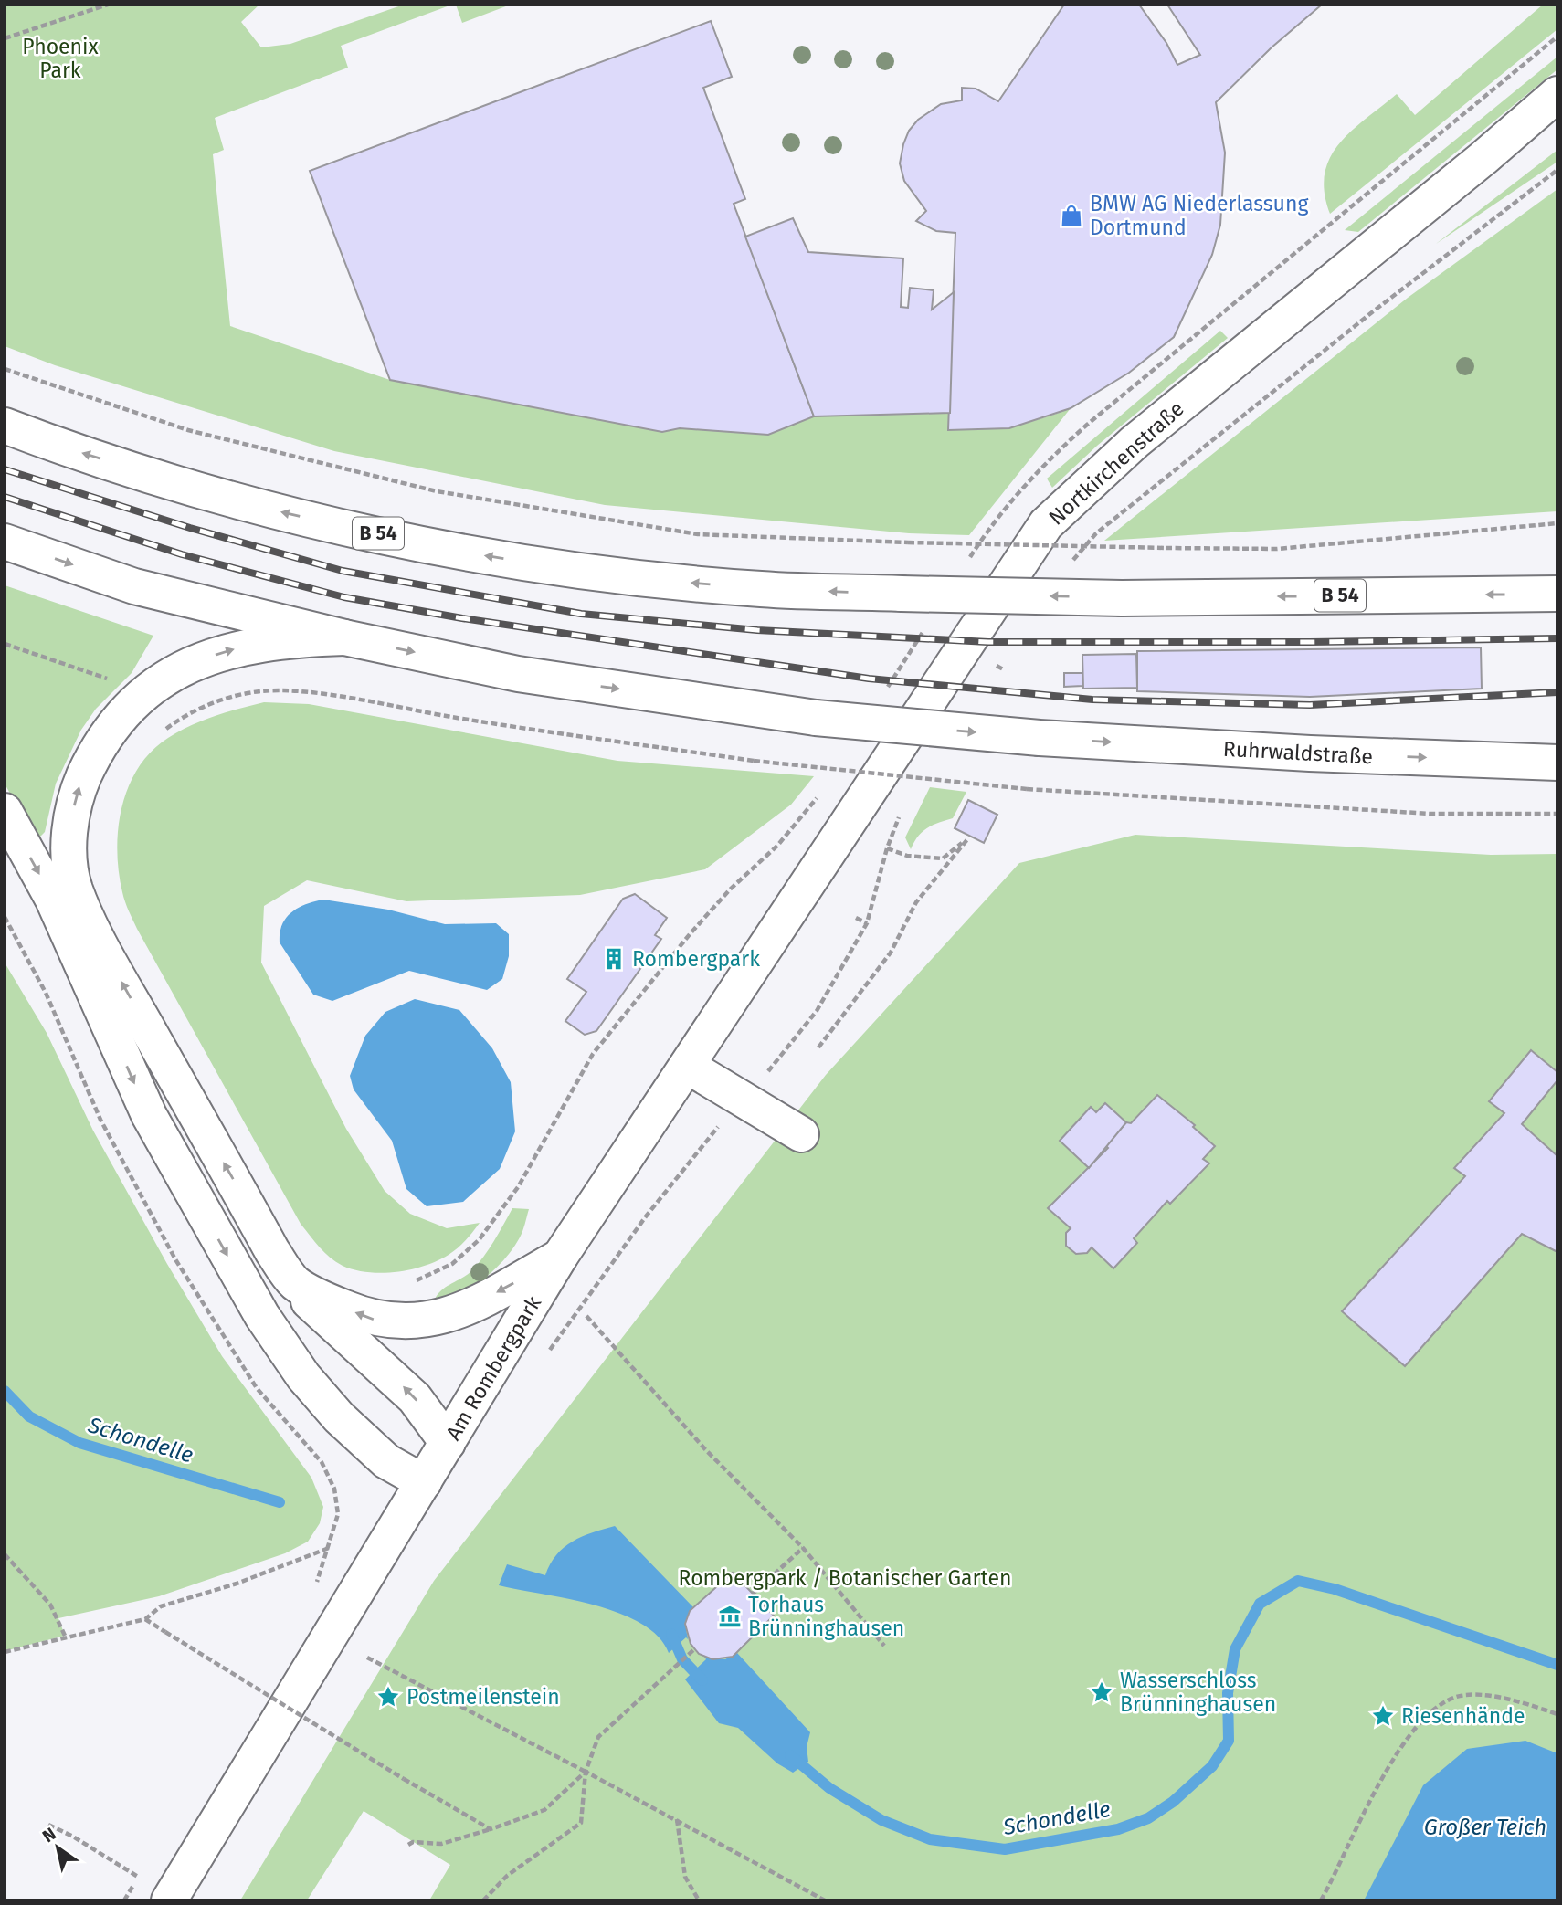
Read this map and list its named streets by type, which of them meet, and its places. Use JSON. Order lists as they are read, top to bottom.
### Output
{
  "streets": {
    "main road": [
      "Nortkirchenstraße",
      "B 54",
      "Ruhrwaldstraße",
      "Am Rombergpark"
    ]
  },
  "crossings": [
    ["Nortkirchenstraße", "Am Rombergpark"]
  ],
  "water": ["Schondelle", "Großer Teich"],
  "parks": ["Phoenix Park", "Rombergpark / Botanischer Garten"],
  "places": {
    "shop": ["BMW AG Niederlassung Dortmund"],
    "building": ["Rombergpark"],
    "museum": ["Torhaus Brünninghausen"],
    "place": ["Wasserschloss Brünninghausen", "Postmeilenstein", "Riesenhände"]
  },
  "north": "top left"
}
